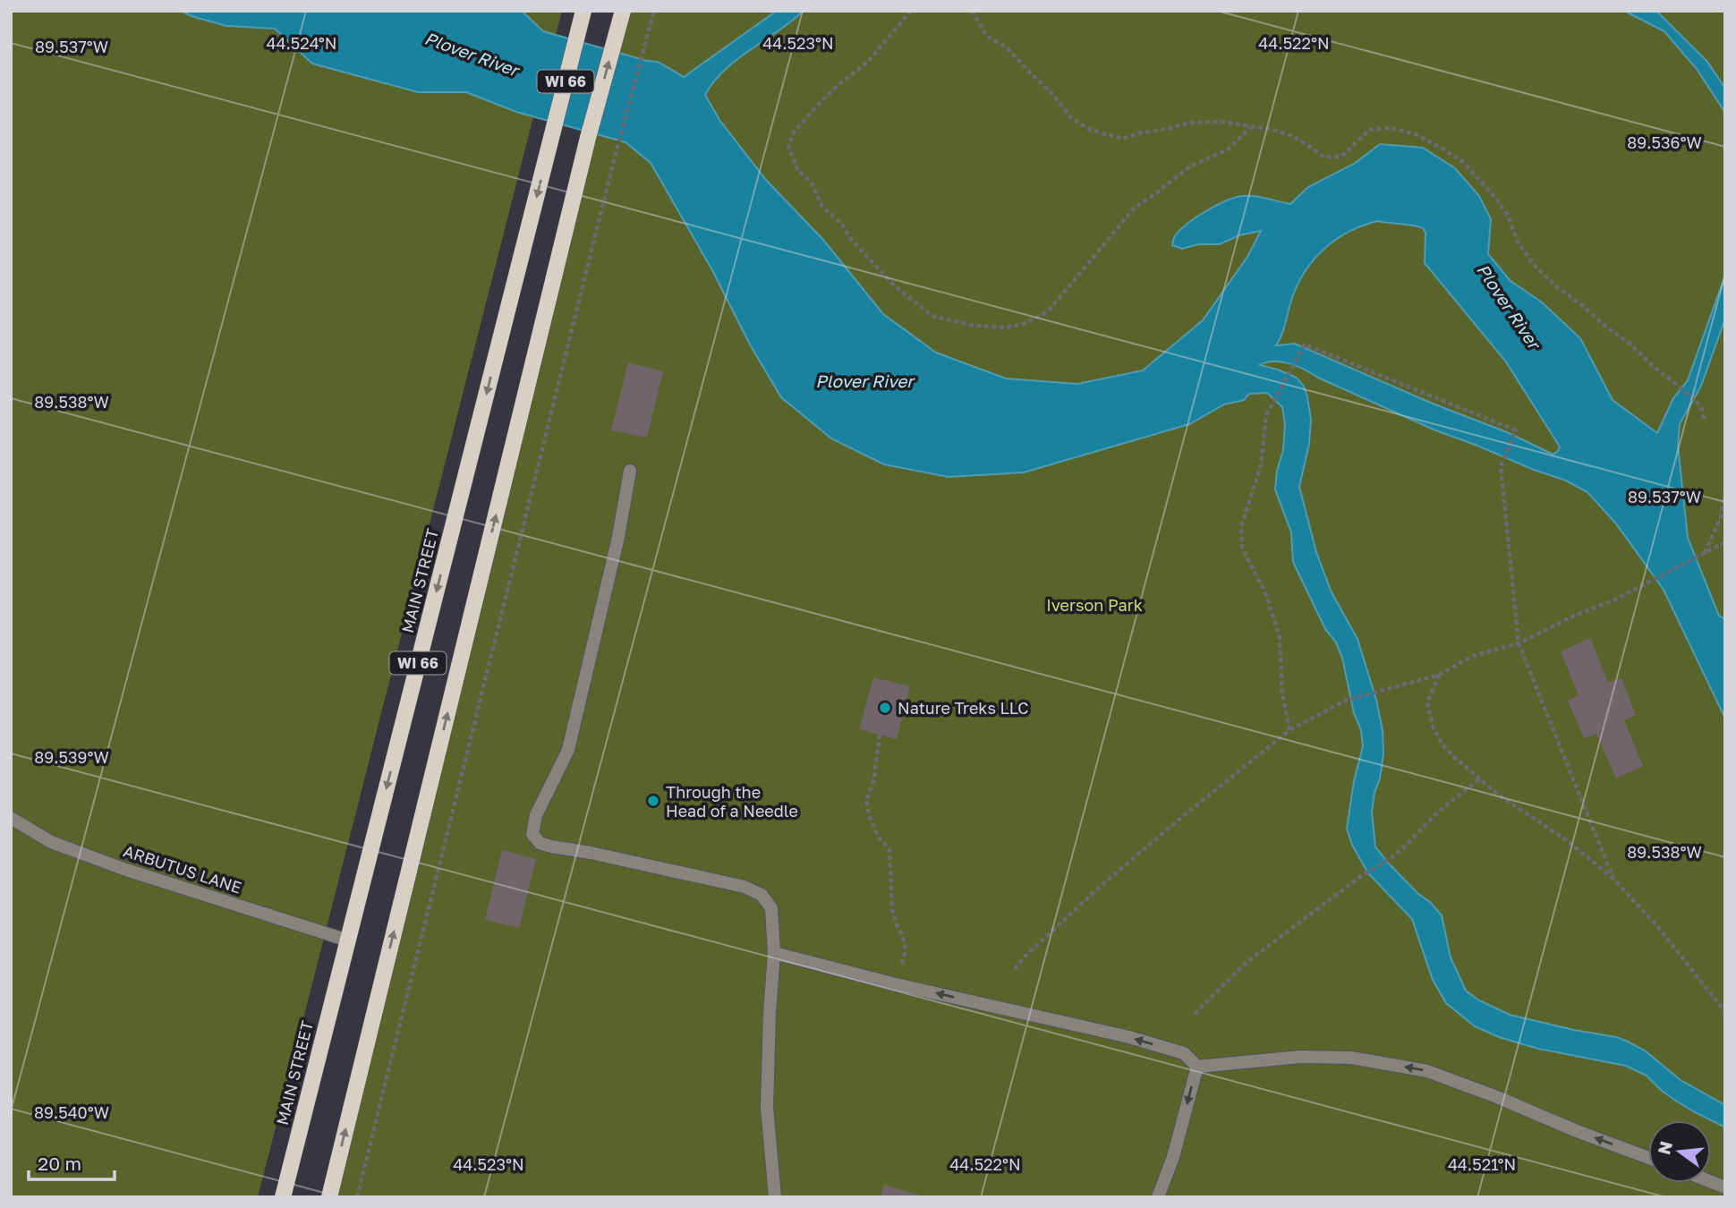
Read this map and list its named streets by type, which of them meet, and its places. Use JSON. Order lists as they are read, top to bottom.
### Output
{
  "streets": {
    "main road": ["WI 66", "MAIN STREET"],
    "lane": ["ARBUTUS LANE"]
  },
  "crossings": [
    ["MAIN STREET", "ARBUTUS LANE"]
  ],
  "water": ["Plover River"],
  "parks": ["Iverson Park"],
  "places": ["Nature Treks LLC", "Through the Head of a Needle"],
  "scale_bar": "20 m",
  "north": "left",
  "coordinates": [
    "44.524°N",
    "44.523°N",
    "44.522°N",
    "89.537°W",
    "89.536°W",
    "89.538°W",
    "89.539°W",
    "89.540°W",
    "44.521°N"
  ]
}
